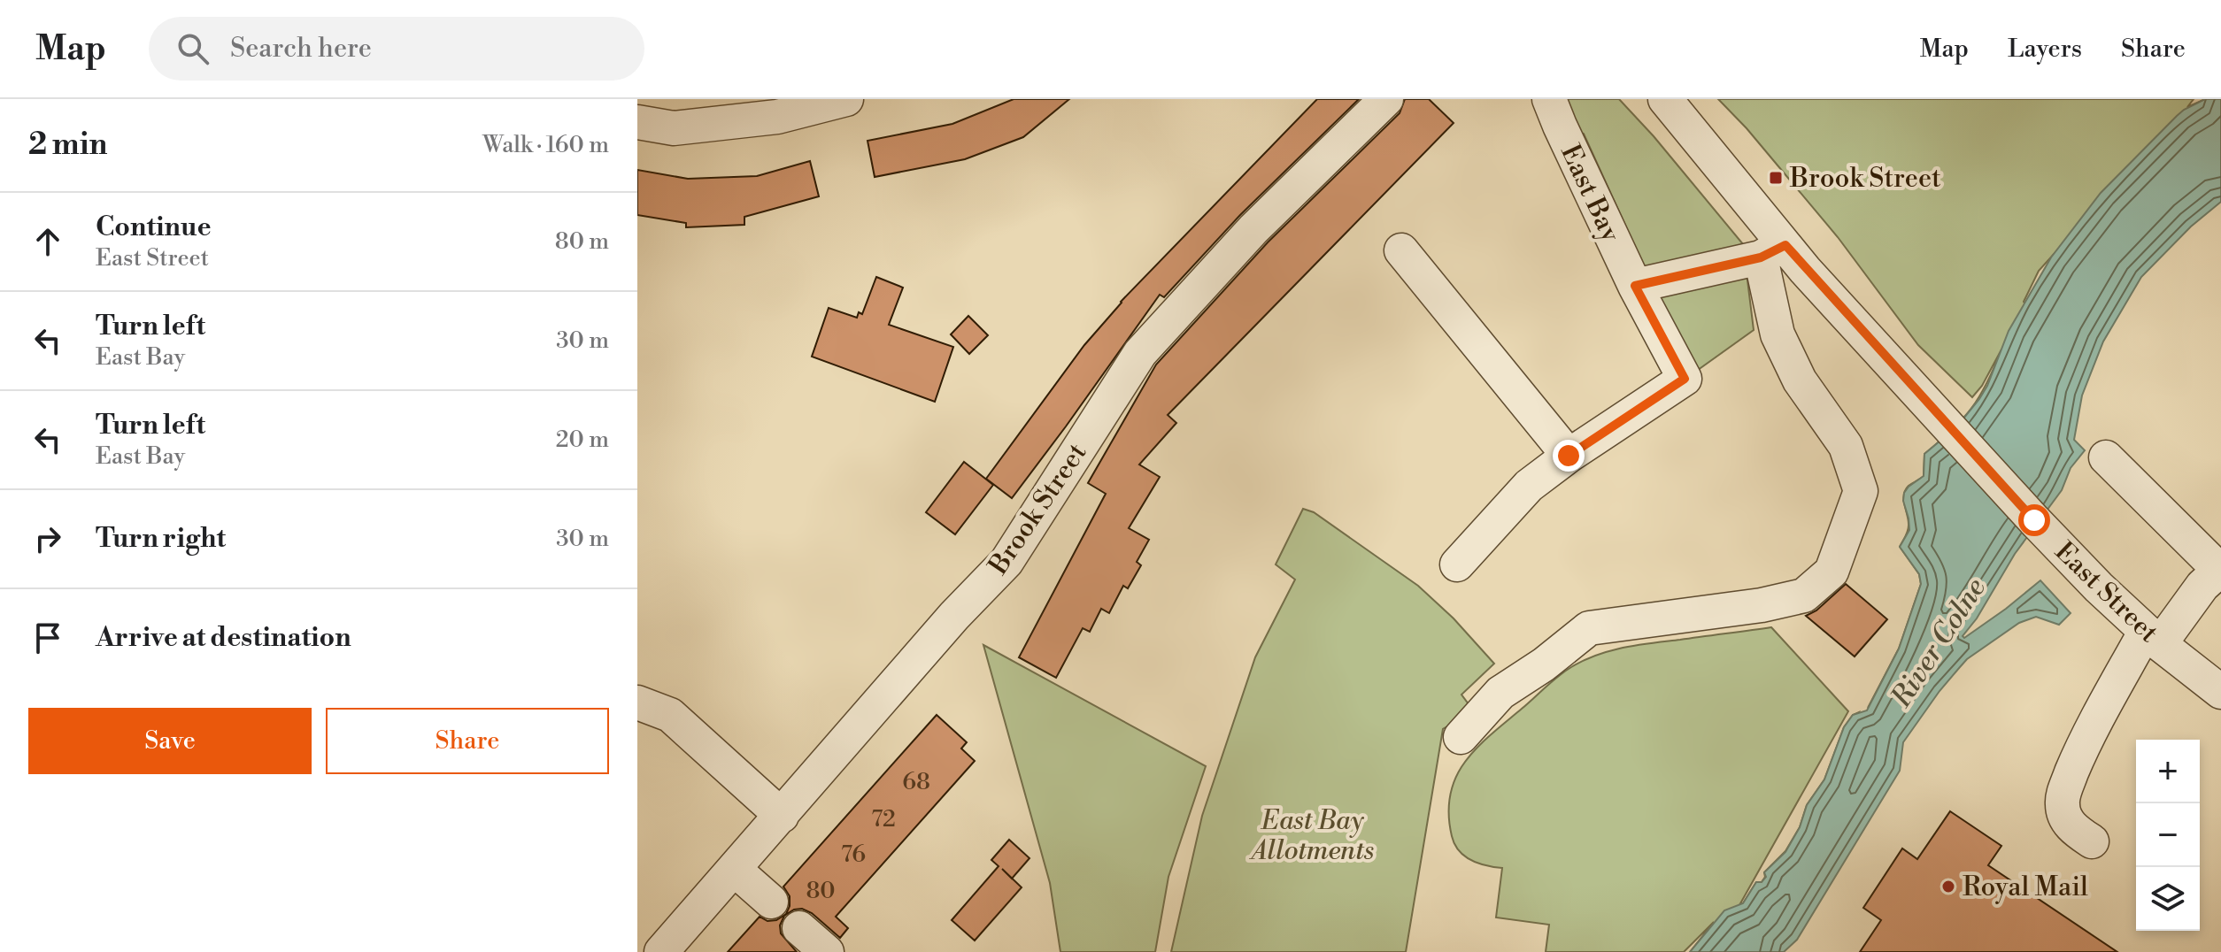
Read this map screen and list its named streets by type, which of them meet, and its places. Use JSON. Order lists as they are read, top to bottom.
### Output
{
  "streets": {
    "street": ["East Bay", "Brook Street", "East Street"]
  },
  "water": ["River Colne"],
  "parks": ["East Bay Allotments"],
  "places": {
    "transit": ["Brook Street"],
    "other": ["Royal Mail"]
  },
  "house_numbers": [
    "68",
    "72",
    "76",
    "80"
  ],
  "page": {
    "header": "Map",
    "search": "Search here",
    "nav": ["Map", "Layers", "Share"],
    "heading": ["2 min", "Walk · 160 m"],
    "list": [
      ["Continue", "East Street", "80 m"],
      ["Turn left", "East Bay", "30 m"],
      ["Turn left", "East Bay", "20 m"],
      ["Turn right", "30 m"],
      "Arrive at destination"
    ],
    "buttons": ["Save", "Share"],
    "map_buttons": ["+", "−"]
  }
}
